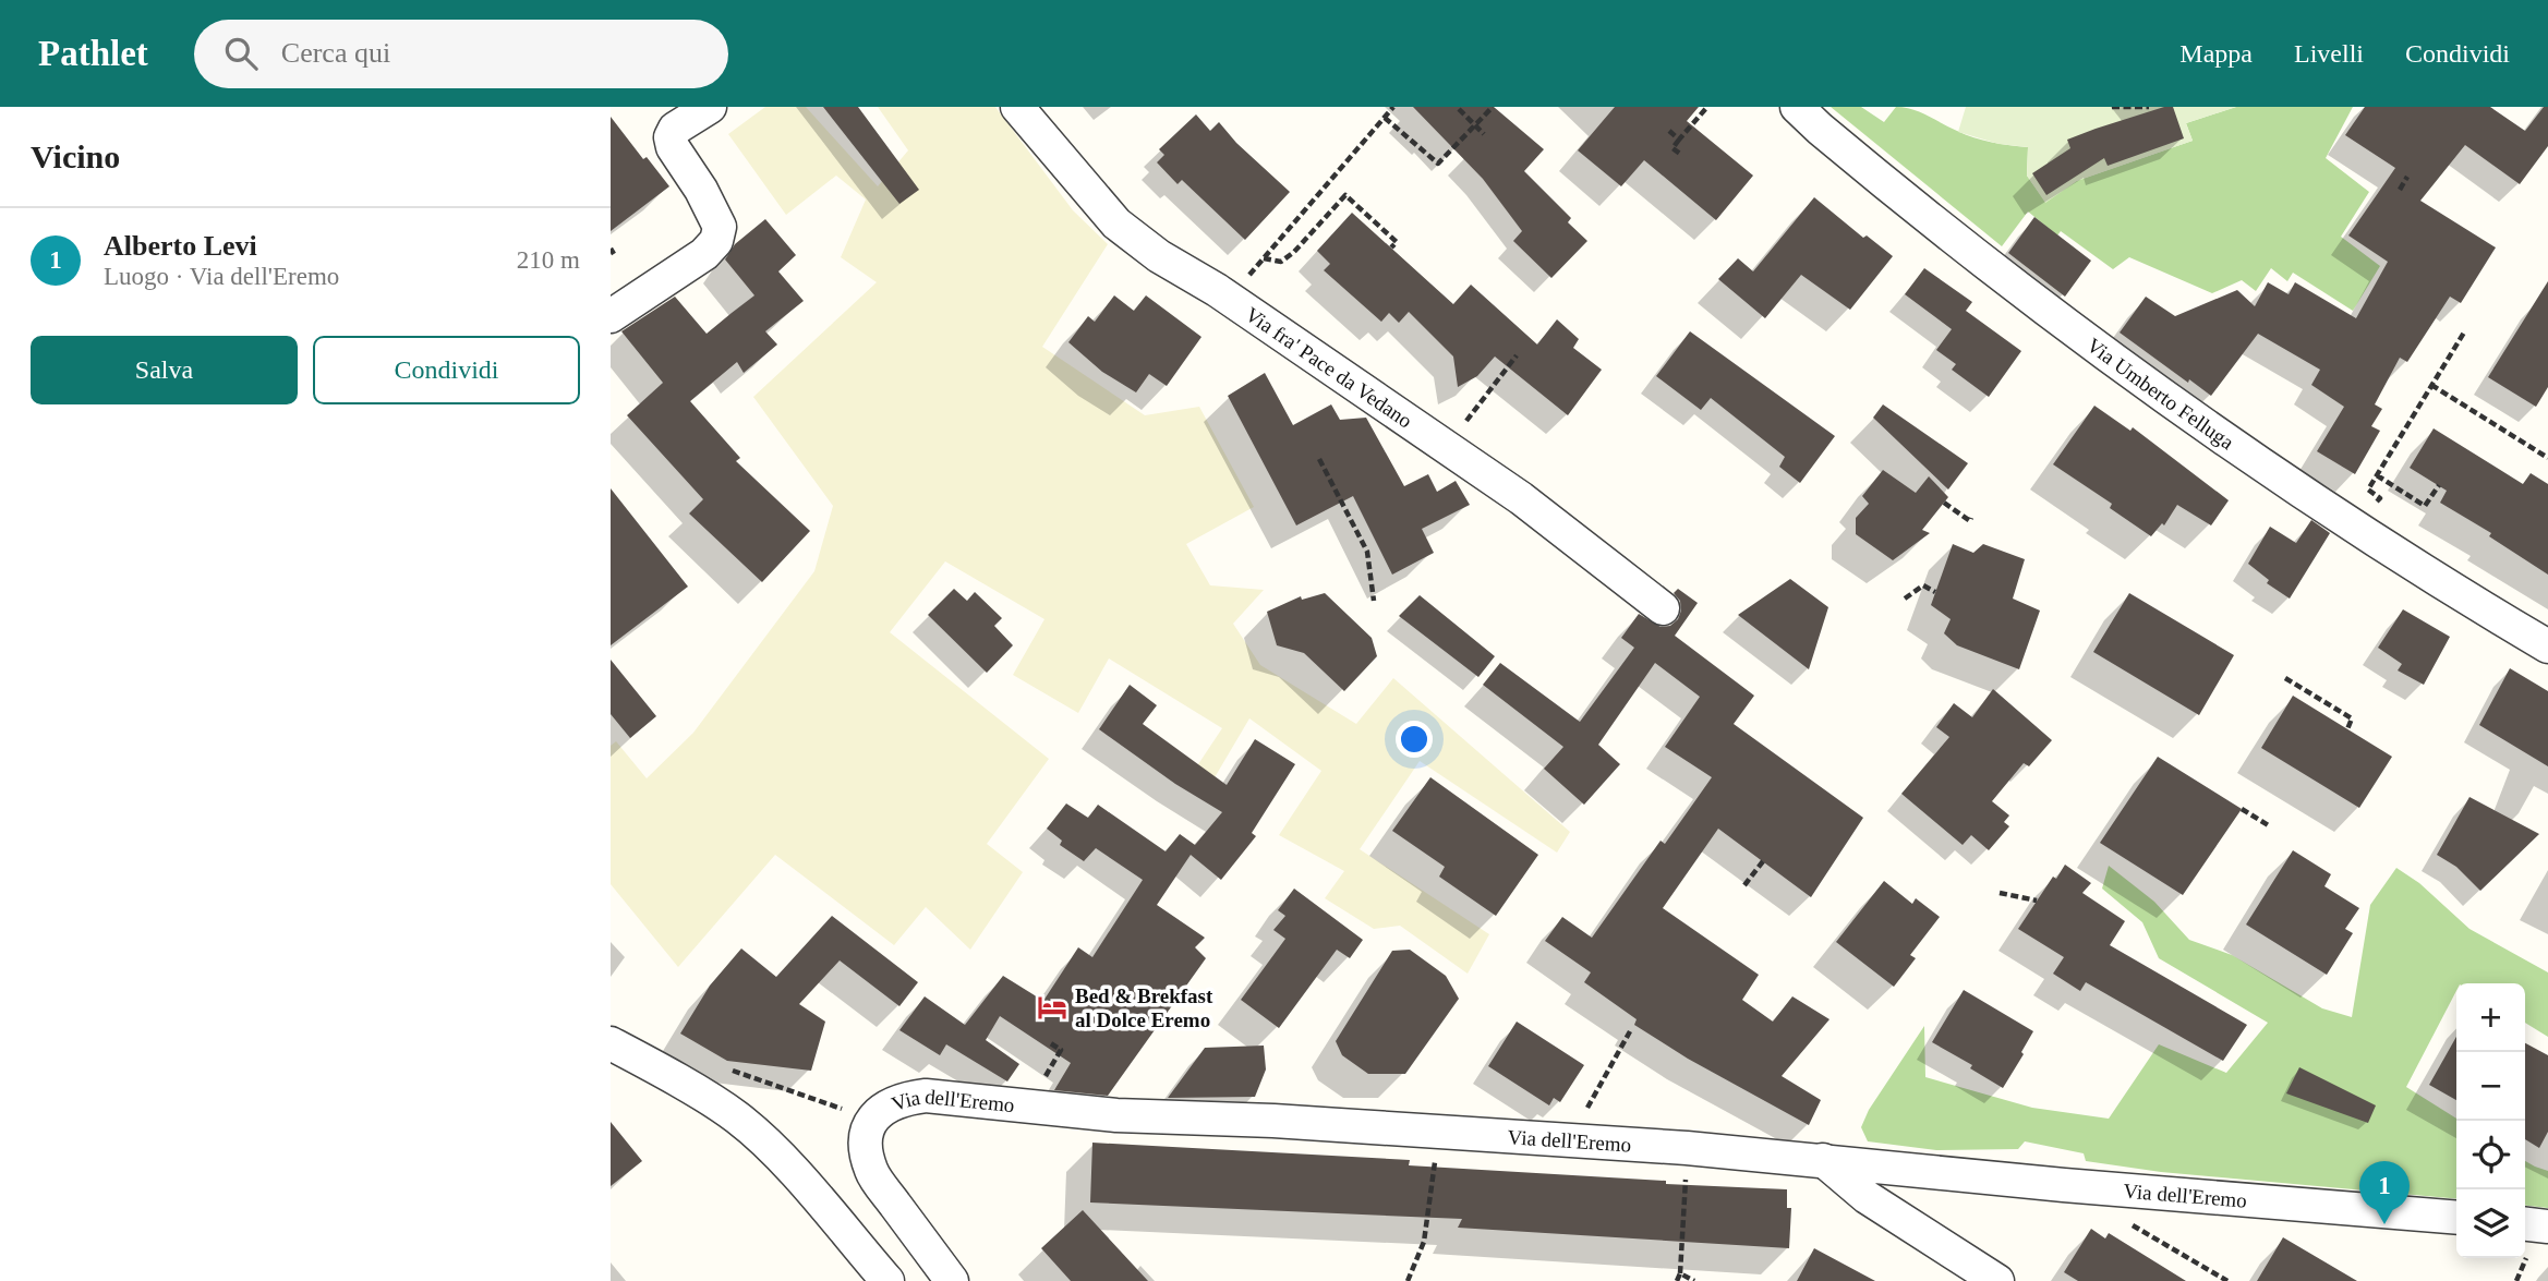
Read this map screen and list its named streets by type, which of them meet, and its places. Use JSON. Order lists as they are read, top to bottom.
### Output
{
  "streets": {
    "street": ["Via fra' Pace da Vedano", "Via Umberto Felluga", "Via dell'Eremo"]
  },
  "places": {
    "hotel": ["Bed & Brekfast al Dolce Eremo"]
  },
  "page": {
    "header": "Pathlet",
    "search": "Cerca qui",
    "nav": ["Mappa", "Livelli", "Condividi"],
    "heading": "Vicino",
    "list": [
      {
        "mark": "1",
        "name": "Alberto Levi",
        "note": "Luogo · Via dell'Eremo",
        "value": "210 m"
      }
    ],
    "buttons": ["Salva", "Condividi"],
    "map_buttons": ["+", "−"],
    "pins": "1"
  }
}
